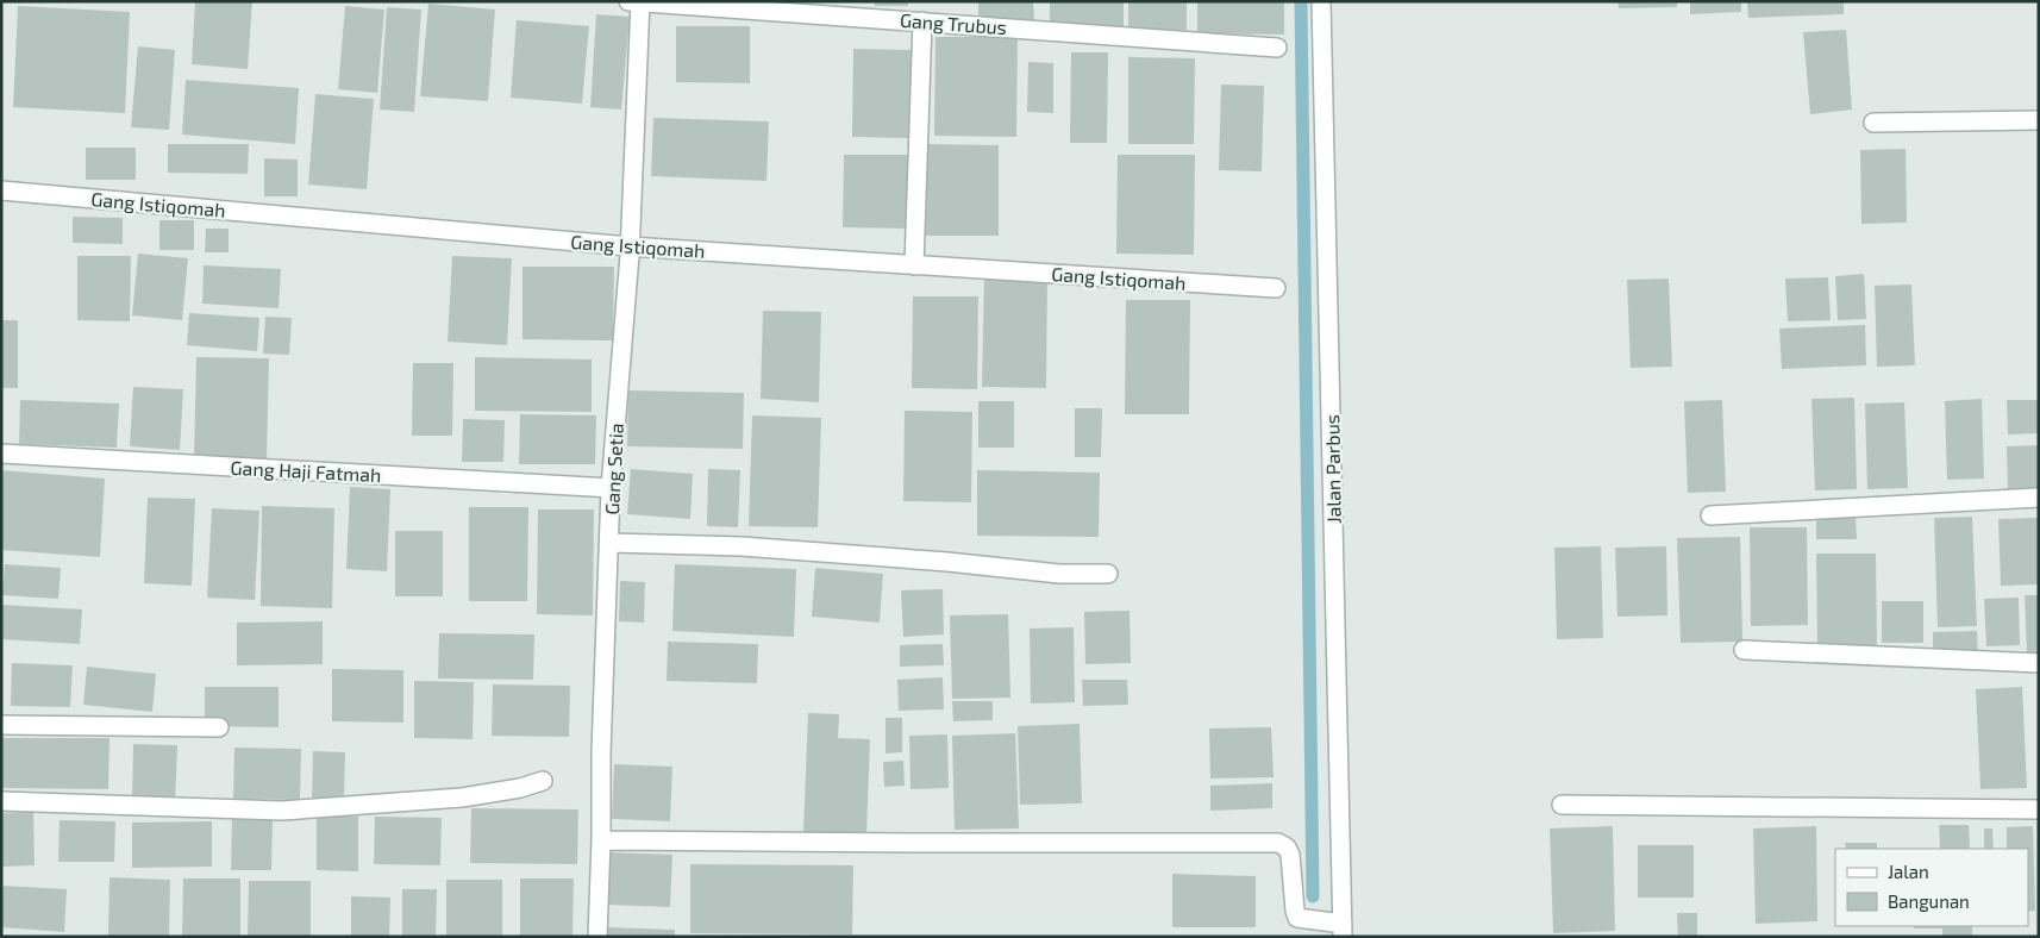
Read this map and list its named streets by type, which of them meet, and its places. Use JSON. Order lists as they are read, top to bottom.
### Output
{
  "streets": {
    "street": [
      "Gang Trubus",
      "Gang Istiqomah",
      "Gang Setia",
      "Jalan Parbus",
      "Gang Haji Fatmah"
    ]
  },
  "crossings": [
    ["Gang Trubus", "Gang Setia"],
    ["Gang Istiqomah", "Gang Setia"],
    ["Gang Setia", "Gang Haji Fatmah"]
  ],
  "legend": ["Jalan", "Bangunan"]
}
